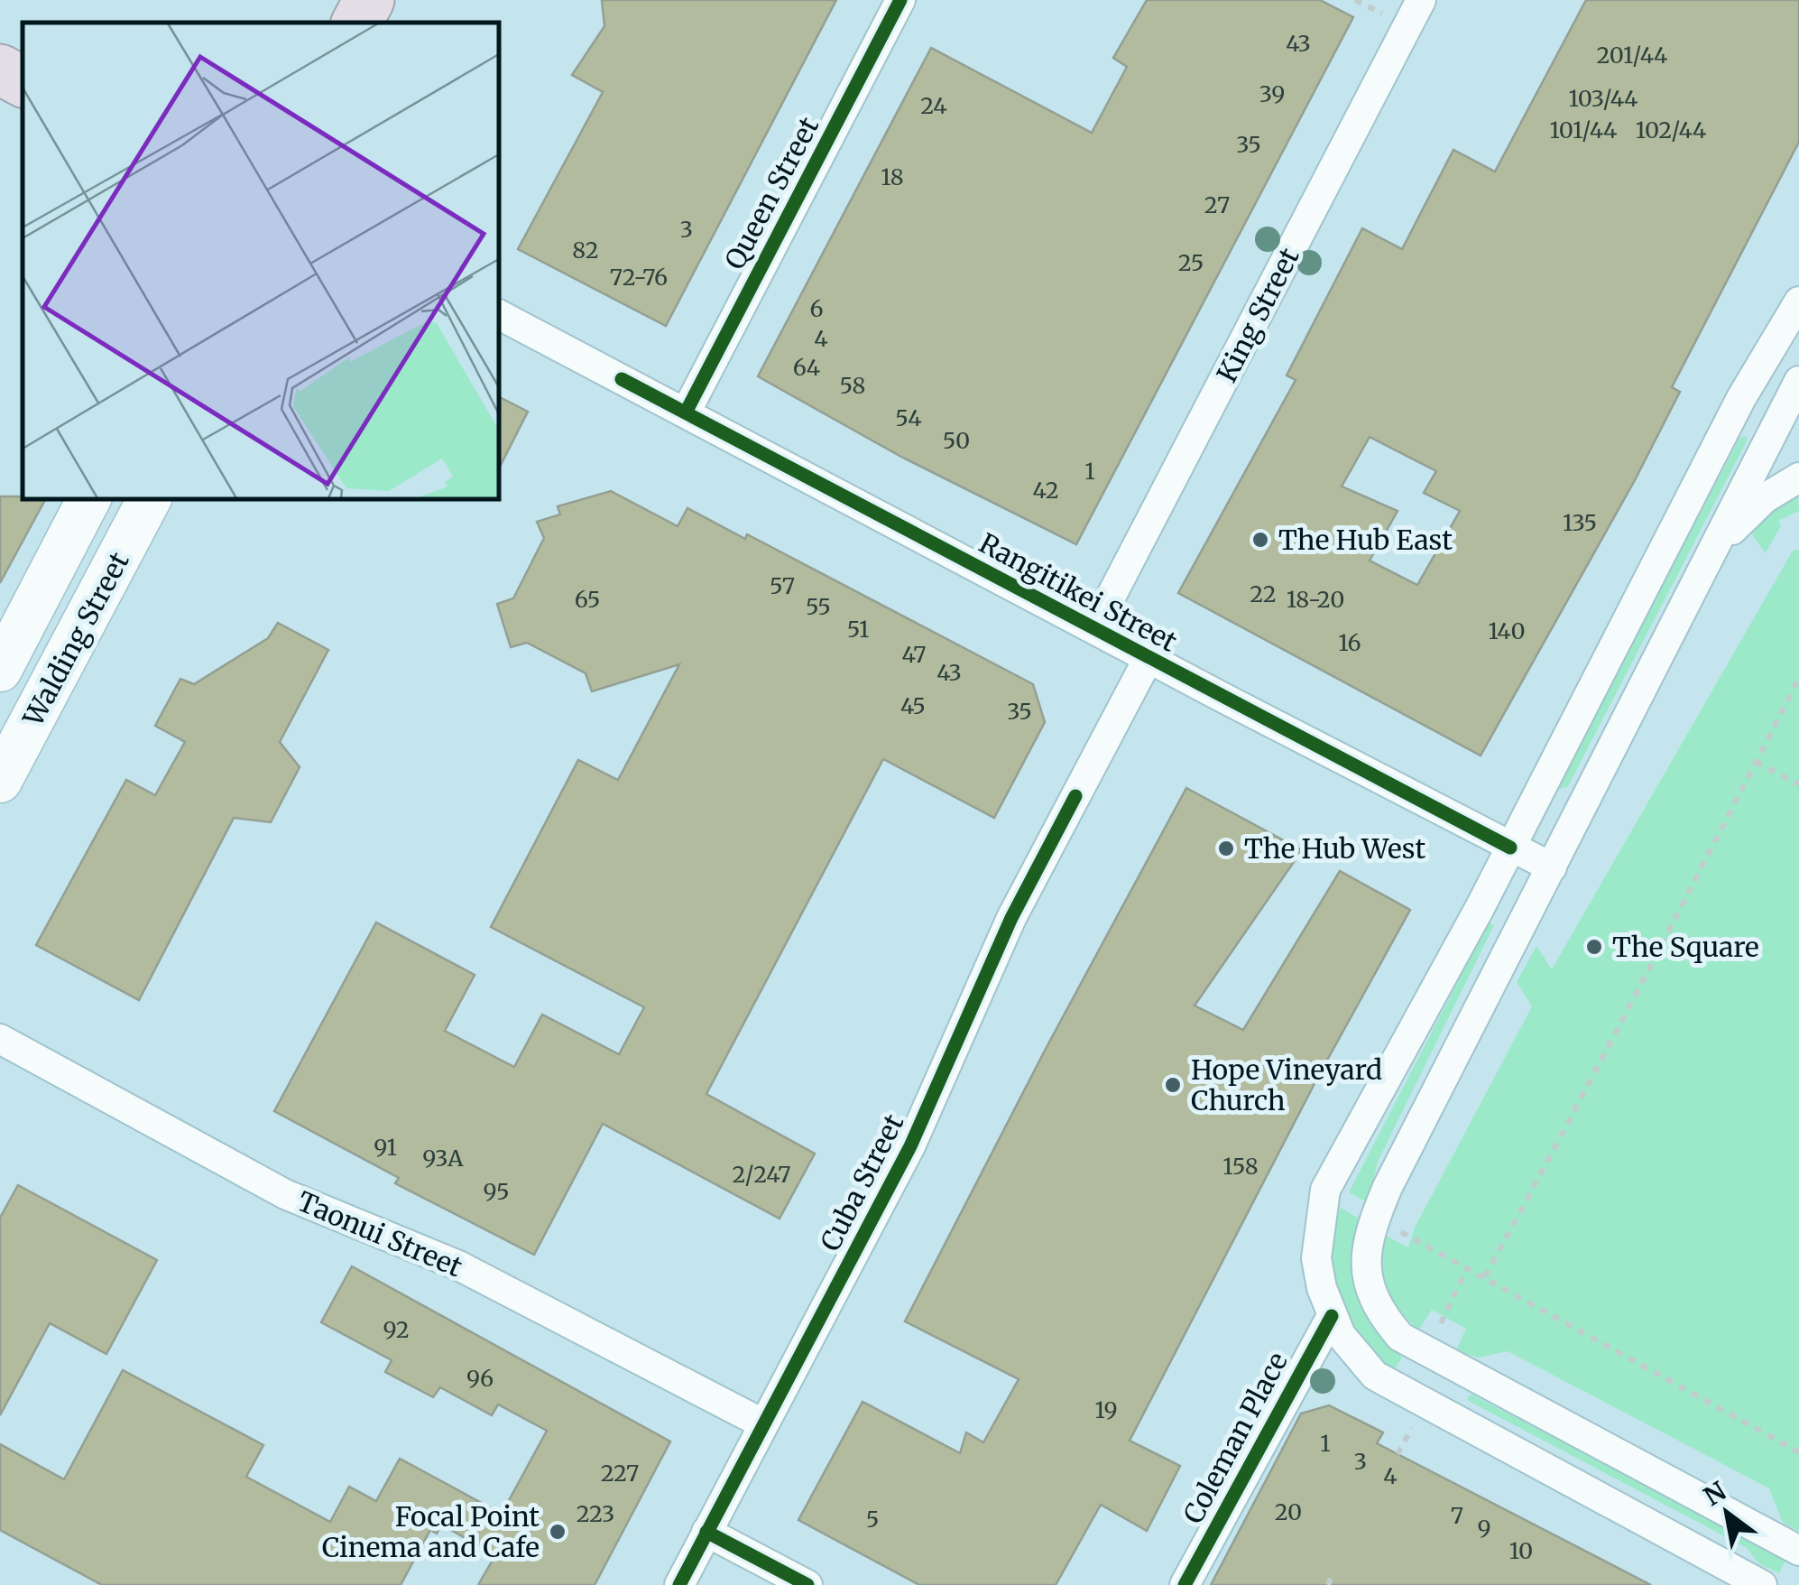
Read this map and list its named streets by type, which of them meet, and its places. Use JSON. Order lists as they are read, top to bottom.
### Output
{
  "streets": {
    "main road": ["Walding Street"],
    "street": [
      "Queen Street",
      "King Street",
      "Rangitikei Street",
      "Cuba Street",
      "Taonui Street",
      "Coleman Place"
    ]
  },
  "crossings": [
    ["Queen Street", "Rangitikei Street"],
    ["King Street", "Rangitikei Street"],
    ["Rangitikei Street", "Cuba Street"],
    ["Cuba Street", "Taonui Street"]
  ],
  "places": [
    "The Hub East",
    "The Hub West",
    "The Square",
    "Hope Vineyard Church",
    "Focal Point Cinema and Cafe"
  ],
  "house_numbers": [
    "43",
    "201/44",
    "39",
    "103/44",
    "24",
    "101/44",
    "102/44",
    "35",
    "18",
    "27",
    "3",
    "82",
    "25",
    "72-76",
    "6",
    "4",
    "64",
    "58",
    "54",
    "50",
    "1",
    "42",
    "135",
    "57",
    "22",
    "65",
    "18-20",
    "55",
    "51",
    "140",
    "16",
    "47",
    "43",
    "45",
    "35",
    "91",
    "93A",
    "158",
    "2/247",
    "95",
    "92",
    "96",
    "19",
    "1",
    "3",
    "227",
    "4",
    "20",
    "223",
    "7",
    "5",
    "9",
    "10"
  ],
  "north": "top left"
}
